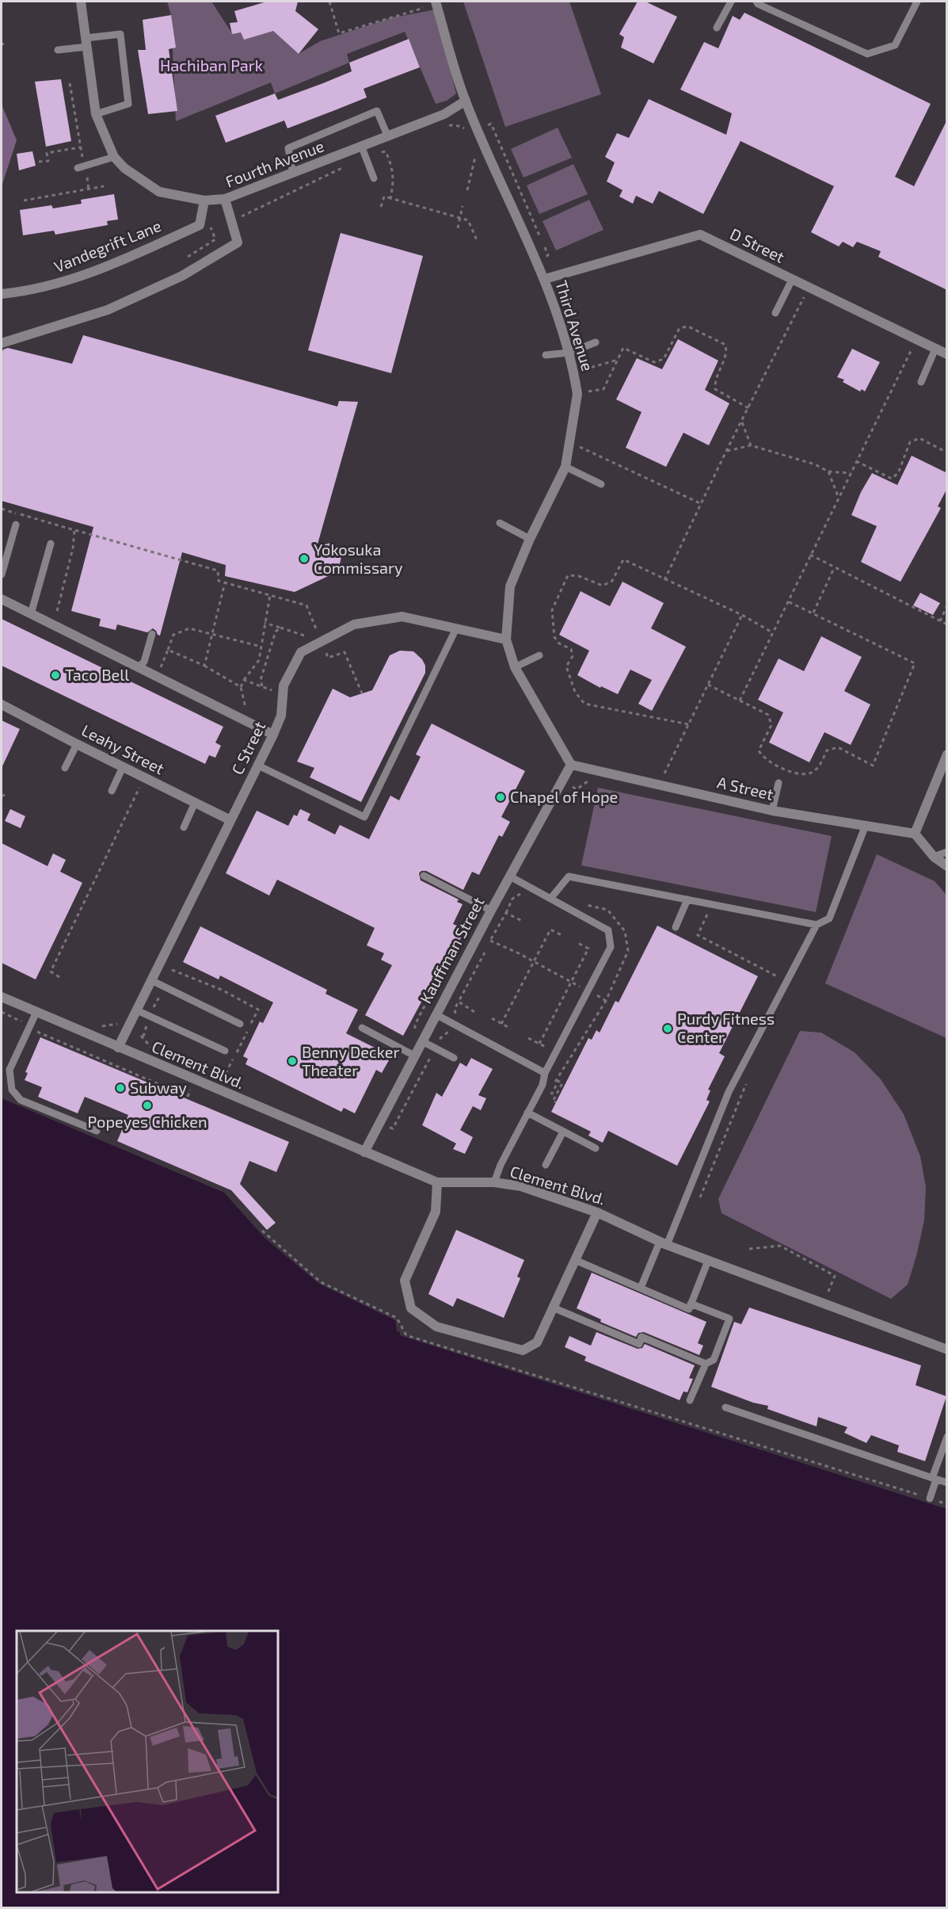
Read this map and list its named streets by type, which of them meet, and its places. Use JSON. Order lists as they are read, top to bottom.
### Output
{
  "streets": {
    "street": [
      "Fourth Avenue",
      "D Street",
      "Vandegrift Lane",
      "Third Avenue",
      "C Street",
      "Leahy Street",
      "A Street",
      "Kauffman Street",
      "Clement Blvd."
    ]
  },
  "crossings": [
    ["Fourth Avenue", "Vandegrift Lane"],
    ["Fourth Avenue", "Third Avenue"],
    ["D Street", "Third Avenue"],
    ["Third Avenue", "C Street"],
    ["Third Avenue", "A Street"],
    ["Third Avenue", "Kauffman Street"],
    ["C Street", "Leahy Street"],
    ["C Street", "Clement Blvd."],
    ["A Street", "Kauffman Street"],
    ["Kauffman Street", "Clement Blvd."]
  ],
  "parks": ["Hachiban Park"],
  "places": [
    "Yokosuka Commissary",
    "Taco Bell",
    "Chapel of Hope",
    "Purdy Fitness Center",
    "Benny Decker Theater",
    "Subway",
    "Popeyes Chicken"
  ]
}
